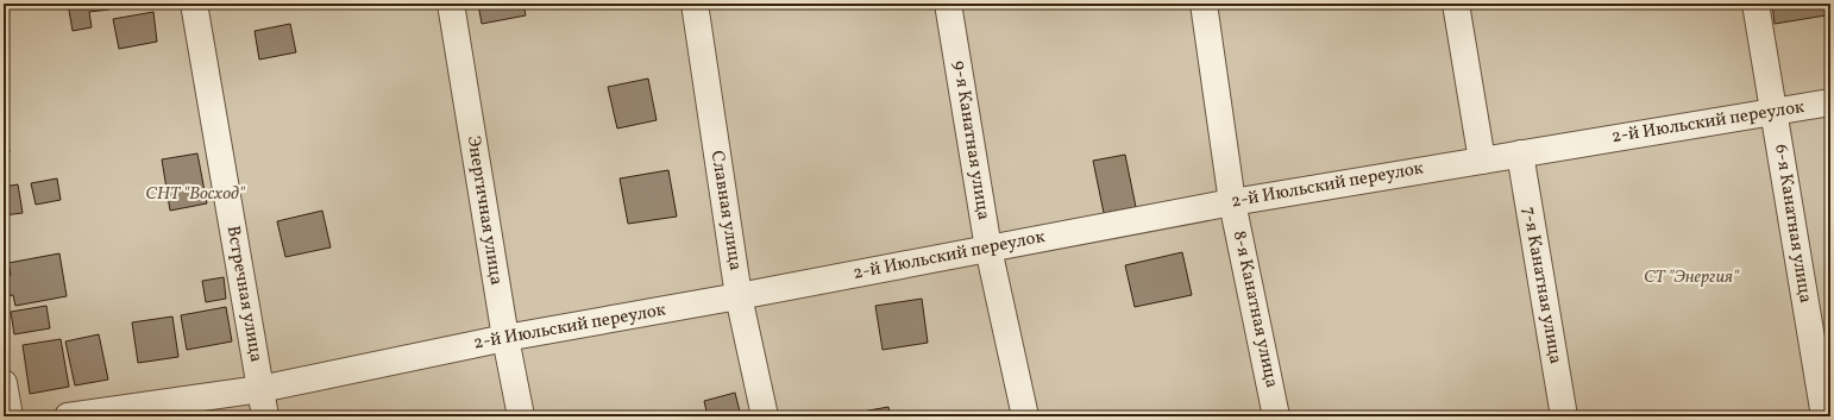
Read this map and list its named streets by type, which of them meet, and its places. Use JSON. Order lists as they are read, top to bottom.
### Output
{
  "streets": {
    "lane": [
      "2-й Июльский переулок",
      "9-я Канатная улица",
      "Энергичная улица",
      "Славная улица",
      "6-я Канатная улица",
      "7-я Канатная улица",
      "Встречная улица",
      "8-я Канатная улица"
    ]
  },
  "crossings": [
    ["2-й Июльский переулок", "9-я Канатная улица"],
    ["2-й Июльский переулок", "Энергичная улица"],
    ["2-й Июльский переулок", "Славная улица"],
    ["2-й Июльский переулок", "6-я Канатная улица"],
    ["2-й Июльский переулок", "7-я Канатная улица"],
    ["2-й Июльский переулок", "Встречная улица"],
    ["2-й Июльский переулок", "8-я Канатная улица"]
  ],
  "parks": ["СНТ \"Восход\"", "СТ \"Энергия\""]
}
